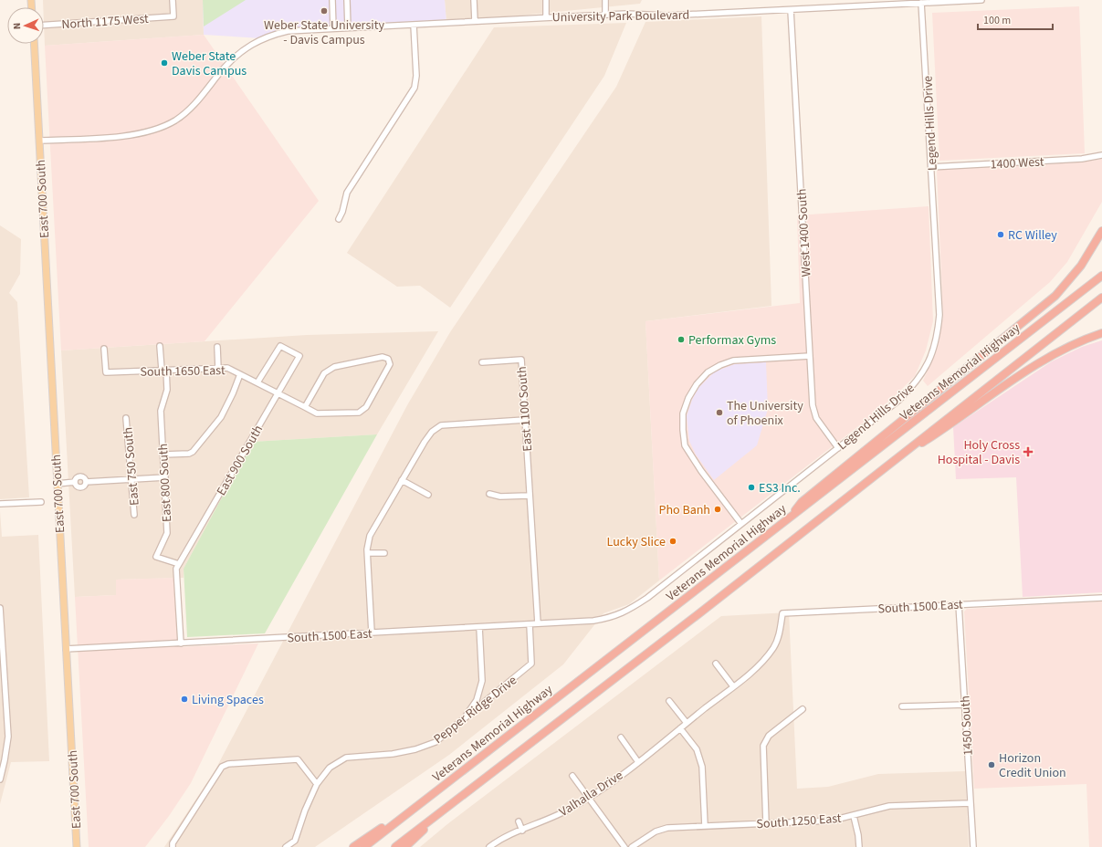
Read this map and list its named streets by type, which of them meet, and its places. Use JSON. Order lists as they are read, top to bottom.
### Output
{
  "streets": {
    "highway": ["Veterans Memorial Highway"],
    "main road": ["East 700 South"],
    "street": [
      "University Park Boulevard",
      "North 1175 West",
      "Legend Hills Drive",
      "1400 West",
      "West 1400 South",
      "South 1650 East",
      "East 1100 South",
      "East 900 South",
      "East 750 South",
      "East 800 South",
      "South 1500 East",
      "Pepper Ridge Drive",
      "1450 South",
      "Valhalla Drive",
      "South 1250 East"
    ]
  },
  "crossings": [
    ["University Park Boulevard", "Legend Hills Drive"],
    ["University Park Boulevard", "East 700 South"],
    ["University Park Boulevard", "West 1400 South"],
    ["Legend Hills Drive", "1400 West"],
    ["Legend Hills Drive", "West 1400 South"],
    ["Legend Hills Drive", "South 1500 East"],
    ["East 700 South", "South 1500 East"],
    ["South 1650 East", "East 900 South"],
    ["South 1650 East", "East 800 South"],
    ["East 1100 South", "South 1500 East"],
    ["East 900 South", "East 800 South"],
    ["South 1500 East", "Pepper Ridge Drive"],
    ["South 1500 East", "1450 South"],
    ["South 1500 East", "Valhalla Drive"],
    ["1450 South", "South 1250 East"]
  ],
  "places": {
    "other": [
      "Weber State University - Davis Campus",
      "Weber State Davis Campus",
      "RC Willey",
      "Performax Gyms",
      "The University of Phoenix",
      "ES3 Inc.",
      "Pho Banh",
      "Lucky Slice",
      "Living Spaces",
      "Horizon Credit Union"
    ],
    "health": ["Holy Cross Hospital - Davis"]
  },
  "scale_bar": "100 m",
  "north": "left"
}
